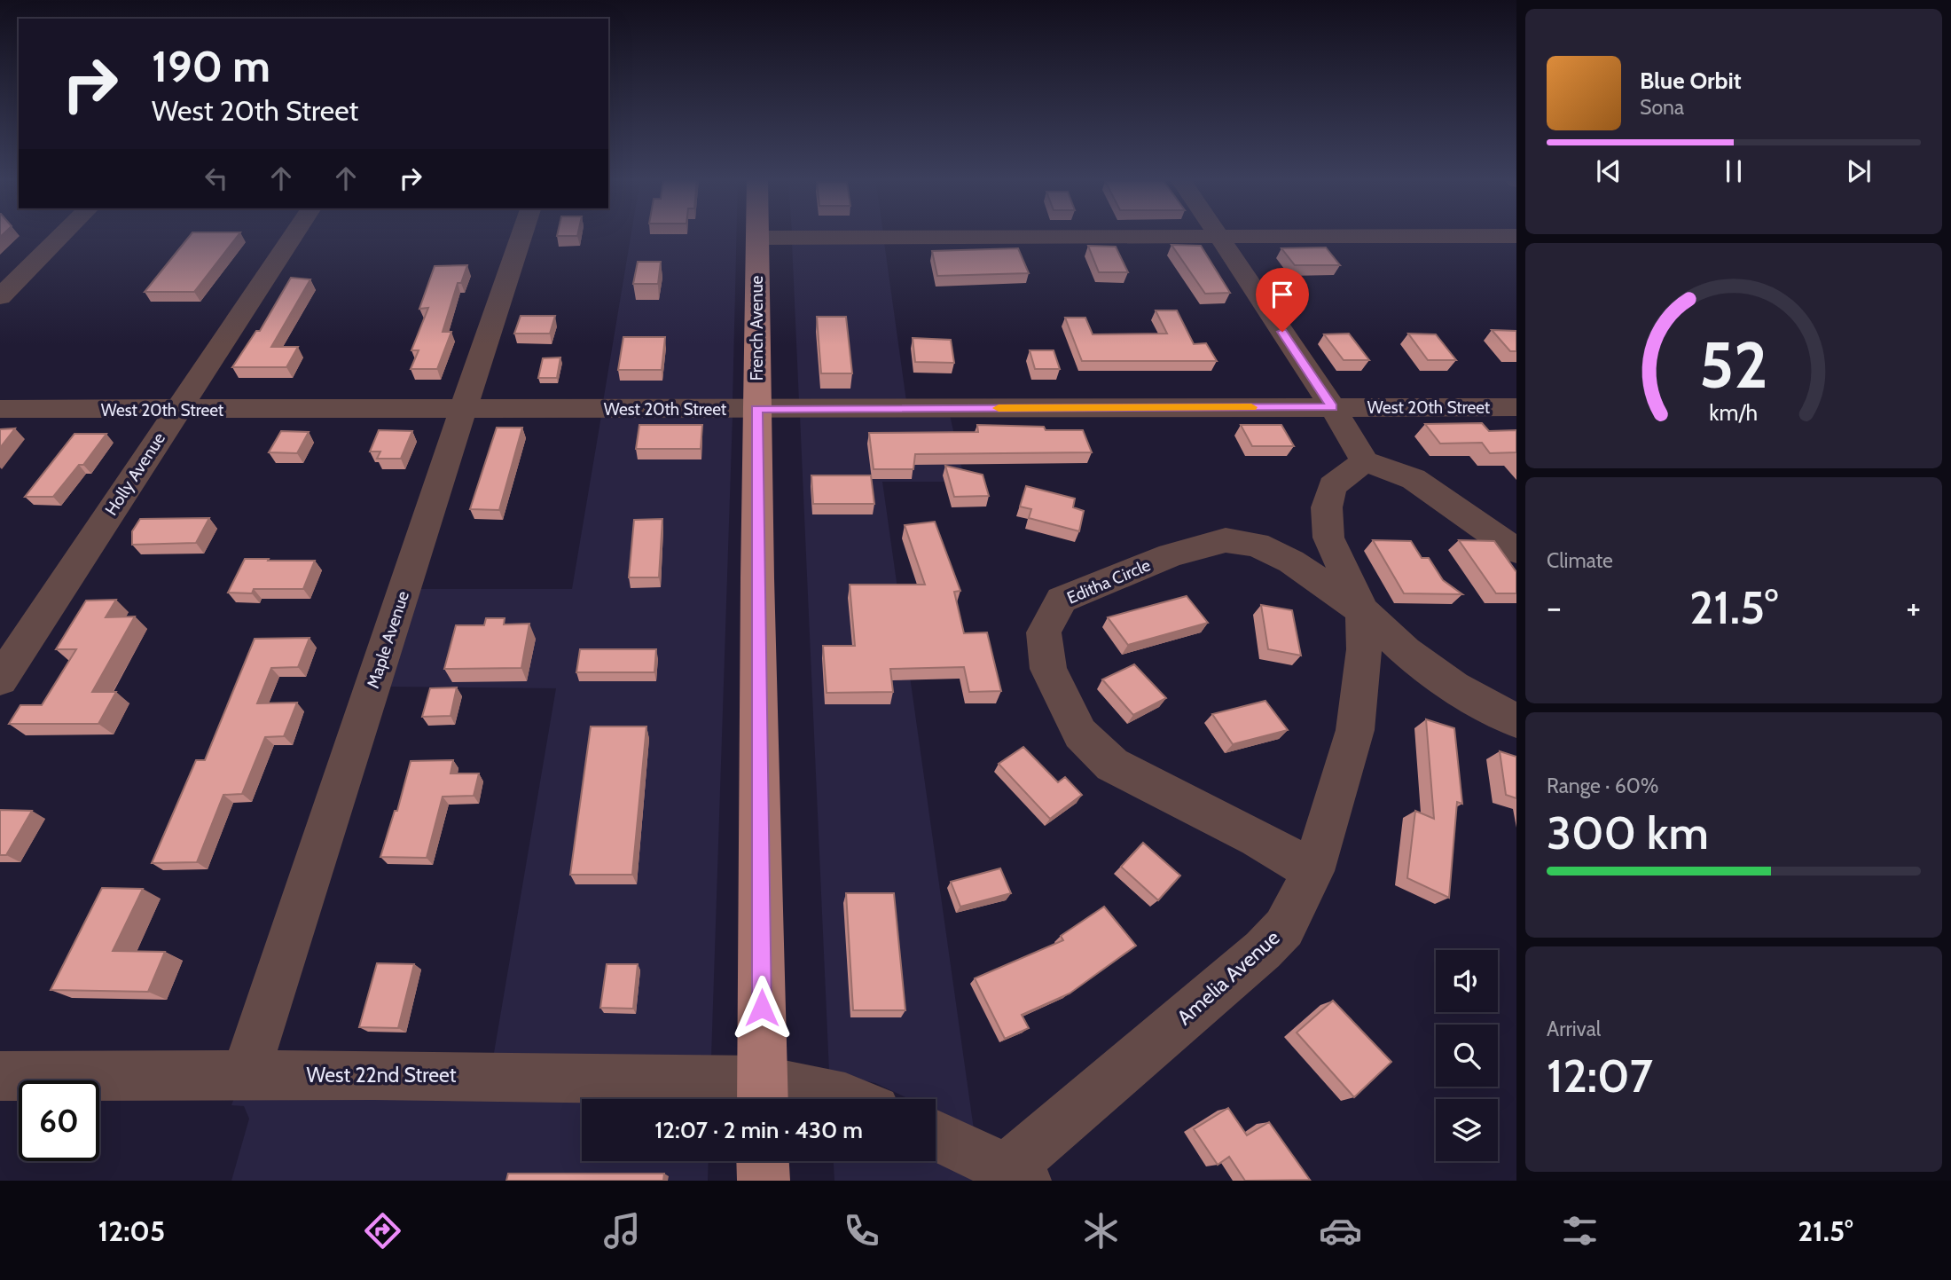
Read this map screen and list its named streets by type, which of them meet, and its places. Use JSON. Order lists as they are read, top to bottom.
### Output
{
  "streets": {
    "main road": ["French Avenue"],
    "street": [
      "West 20th Street",
      "Holly Avenue",
      "Editha Circle",
      "Maple Avenue",
      "Amelia Avenue",
      "West 22nd Street"
    ]
  },
  "crossings": [
    ["French Avenue", "West 20th Street"],
    ["French Avenue", "West 22nd Street"],
    ["West 20th Street", "Holly Avenue"],
    ["West 20th Street", "Maple Avenue"],
    ["Editha Circle", "Amelia Avenue"],
    ["Maple Avenue", "West 22nd Street"]
  ],
  "page": {
    "turn": ["190 m", "West 20th Street"],
    "song": ["Blue Orbit", "Sona"],
    "tile": [
      "Climate",
      ["Range · 60%", "300 km"],
      ["Arrival", "12:07"]
    ],
    "heat": ["−", "21.5°", "+"],
    "limit": "60",
    "trip": "12:07 · 2 min · 430 m",
    "tabs": ["12:05", "21.5°"],
    "gauge": ["52", "km/h"]
  }
}
